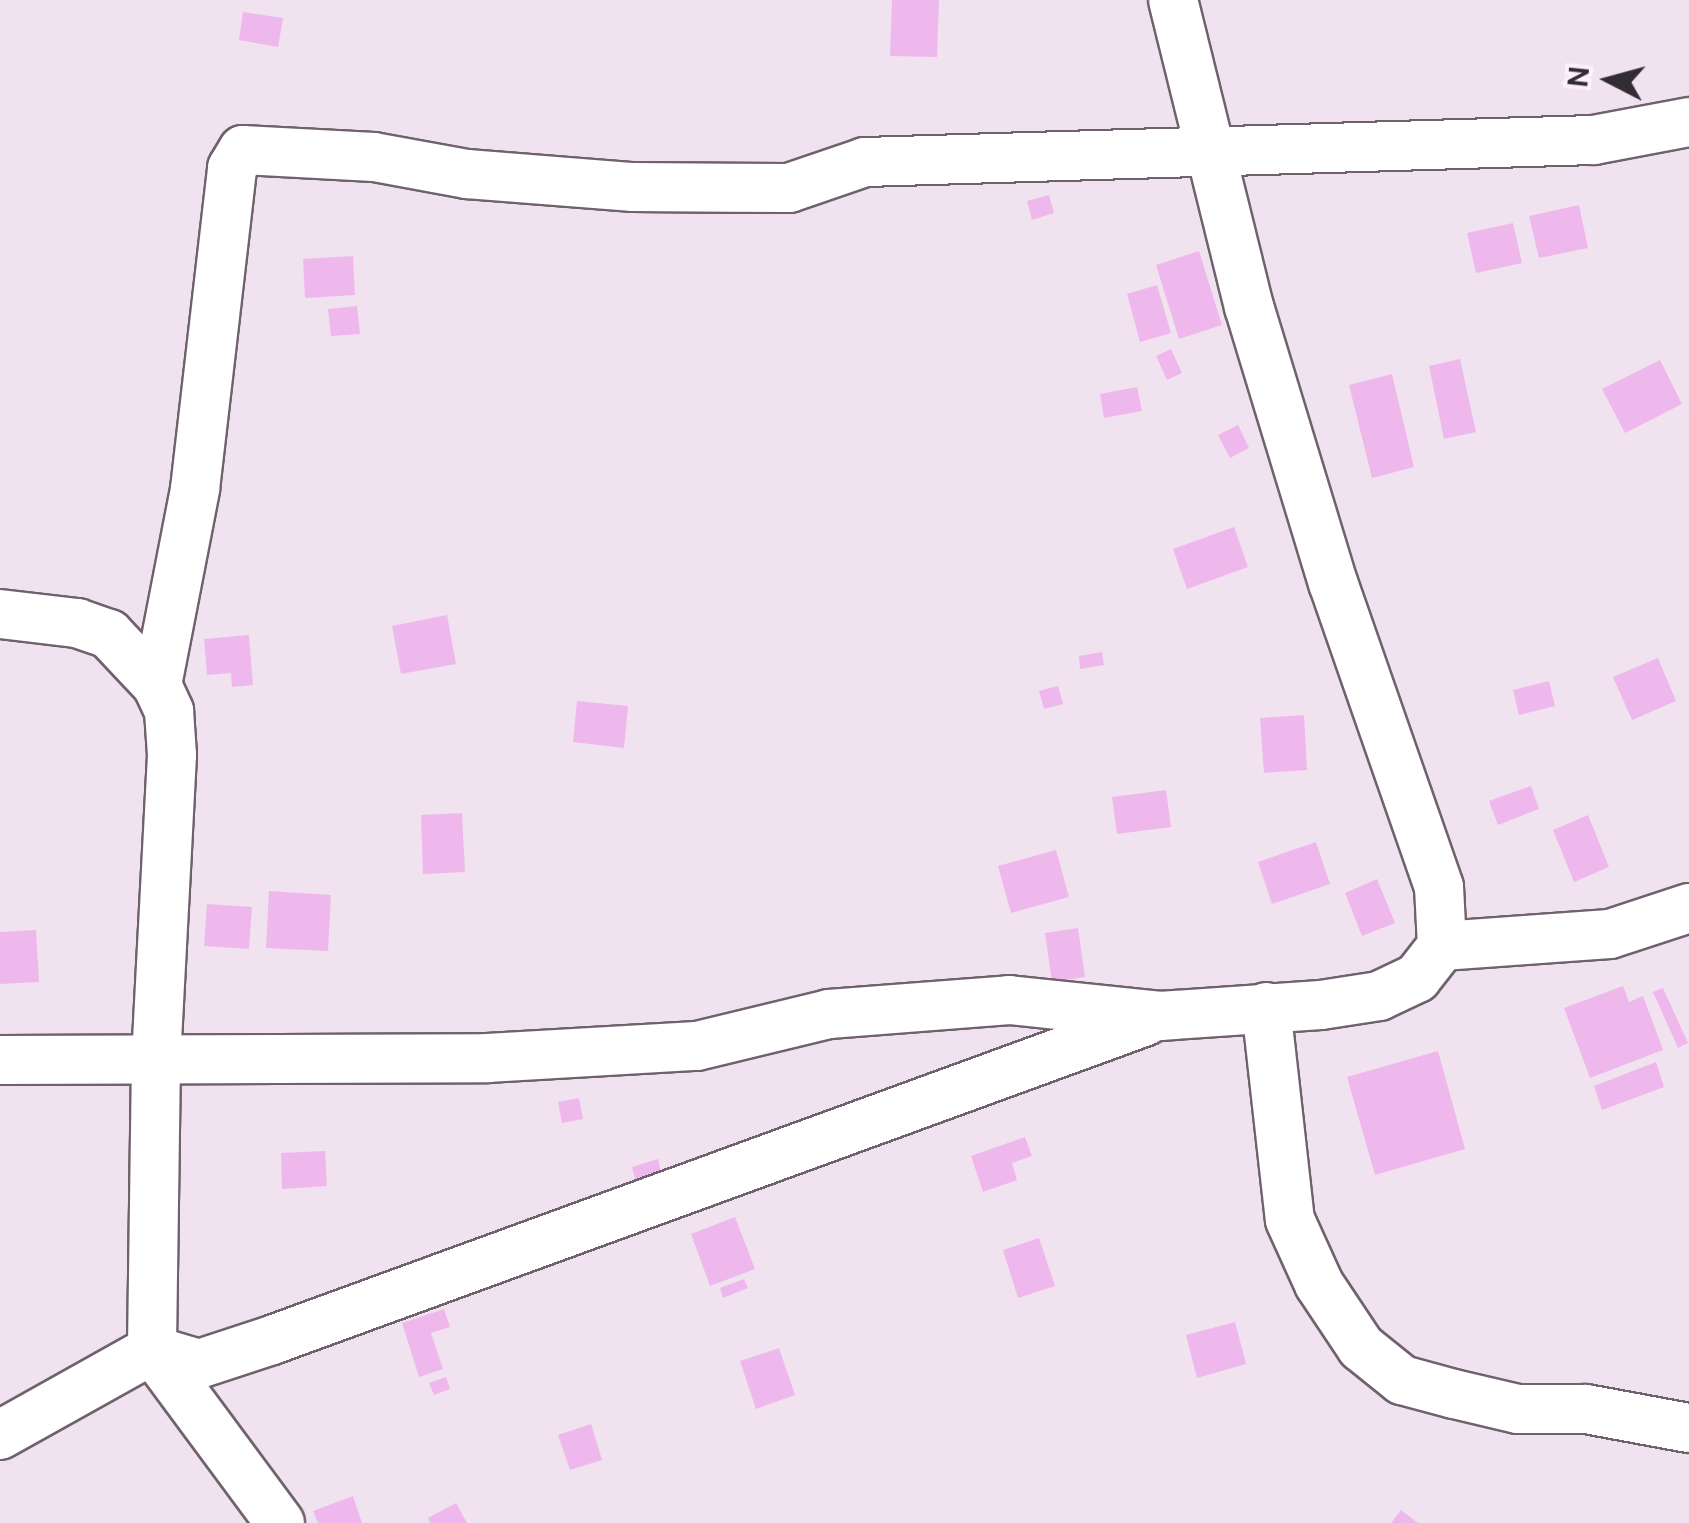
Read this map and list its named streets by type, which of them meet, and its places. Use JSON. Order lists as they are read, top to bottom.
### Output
{
  "north": "left"
}
